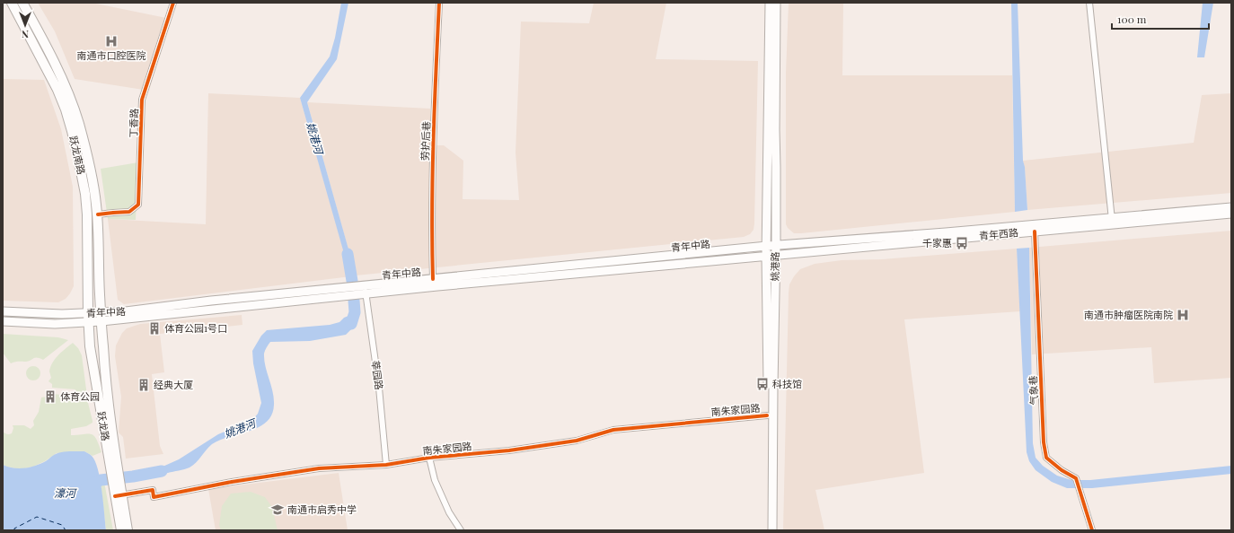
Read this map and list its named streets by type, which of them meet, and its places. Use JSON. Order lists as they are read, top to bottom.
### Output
{
  "streets": {
    "main road": [
      "跃龙南路",
      "青年西路",
      "青年中路",
      "姚港路",
      "跃龙路"
    ],
    "street": [
      "丁香路",
      "劳护后巷",
      "莘园路",
      "气象巷",
      "南朱家园路"
    ]
  },
  "crossings": [
    ["丁香路", "跃龙南路"],
    ["劳护后巷", "青年中路"],
    ["跃龙南路", "青年中路"],
    ["跃龙南路", "跃龙路"],
    ["青年西路", "青年中路"],
    ["青年西路", "姚港路"],
    ["青年西路", "气象巷"],
    ["青年中路", "姚港路"],
    ["青年中路", "莘园路"],
    ["青年中路", "跃龙路"],
    ["姚港路", "南朱家园路"],
    ["莘园路", "南朱家园路"],
    ["南朱家园路", "跃龙路"]
  ],
  "water": ["姚港河", "濠河"],
  "places": {
    "hospital": ["南通市口腔医院", "南通市肿瘤医院南院"],
    "bus stop": ["千家惠", "科技馆"],
    "building": ["体育公园1号口", "经典大厦", "体育公园"],
    "school or university": ["南通市启秀中学"]
  },
  "scale_bar": "100 m",
  "north": "bottom"
}
